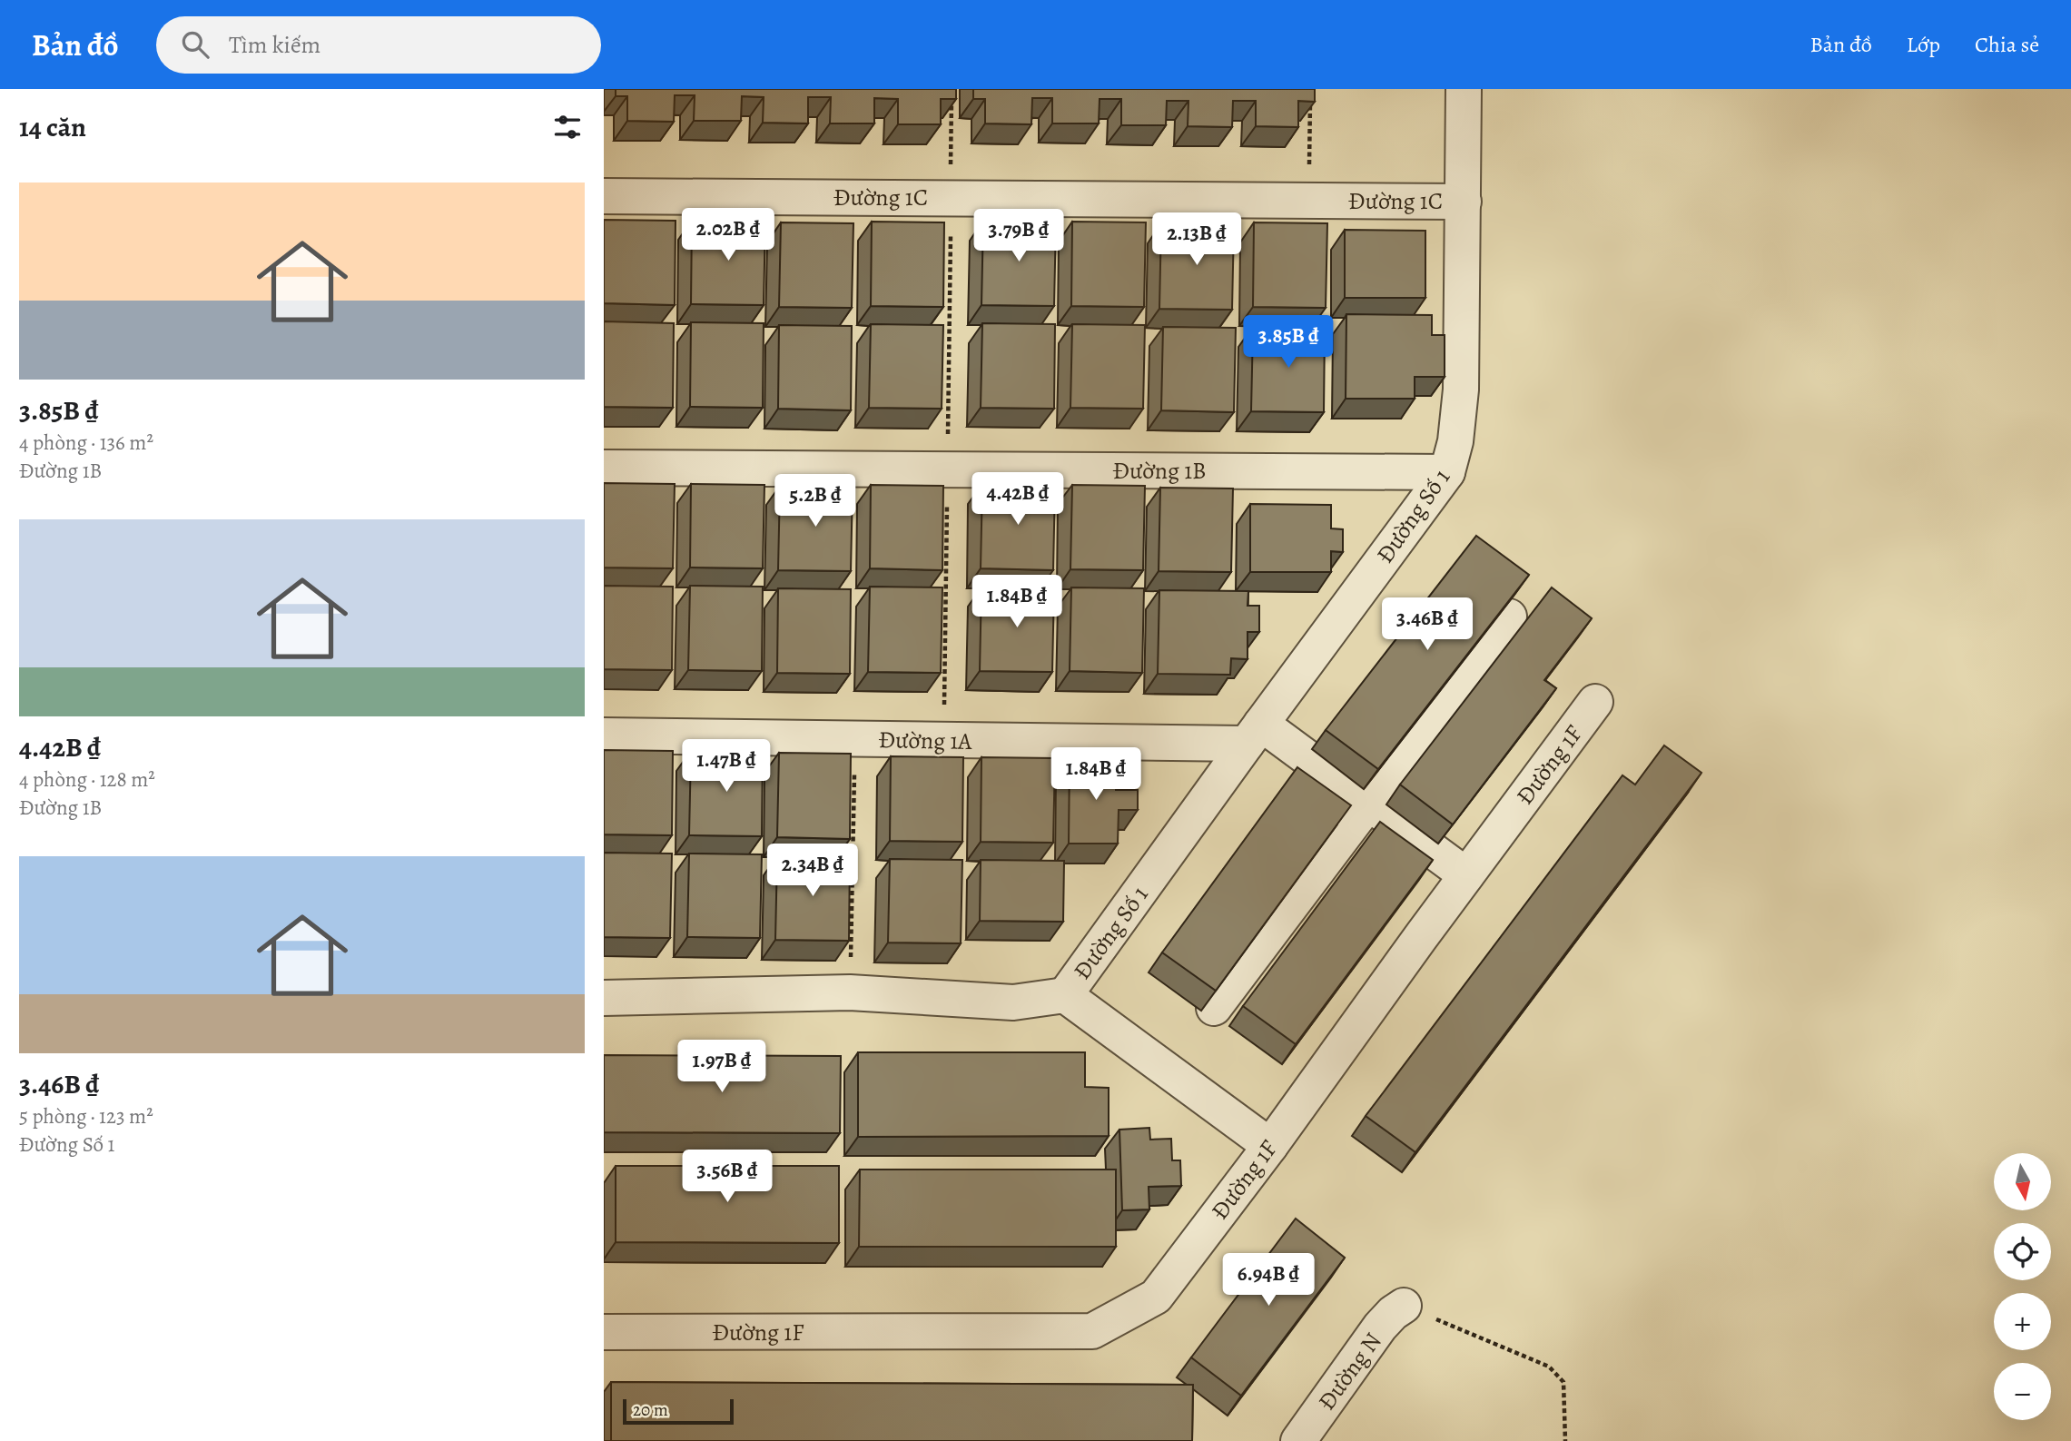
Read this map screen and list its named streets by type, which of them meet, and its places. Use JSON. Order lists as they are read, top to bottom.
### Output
{
  "streets": {
    "street": [
      "Đường 1C",
      "Đường 1B",
      "Đường Số 1",
      "Đường 1A",
      "Đường 1F",
      "Đường N"
    ]
  },
  "crossings": [
    ["Đường 1C", "Đường Số 1"],
    ["Đường 1B", "Đường Số 1"],
    ["Đường Số 1", "Đường 1A"],
    ["Đường Số 1", "Đường 1F"]
  ],
  "scale_bar": "20 m",
  "north": "bottom",
  "page": {
    "header": "Bản đồ",
    "search": "Tìm kiếm",
    "nav": ["Bản đồ", "Lớp", "Chia sẻ"],
    "heading": "14 căn",
    "list": [
      {
        "name": "3.85B ₫",
        "note": "4 phòng · 136 m² · Đường 1B"
      },
      {
        "name": "4.42B ₫",
        "note": "4 phòng · 128 m² · Đường 1B"
      },
      {
        "name": "3.46B ₫",
        "note": "5 phòng · 123 m² · Đường Số 1"
      }
    ],
    "price": [
      "2.02B ₫",
      "3.79B ₫",
      "2.13B ₫",
      "3.85B ₫",
      "4.42B ₫",
      "5.2B ₫",
      "1.84B ₫",
      "3.46B ₫",
      "1.47B ₫",
      "1.84B ₫",
      "2.34B ₫",
      "1.97B ₫",
      "3.56B ₫",
      "6.94B ₫"
    ],
    "map_buttons": ["+", "−"],
    "scale": "20 m"
  }
}
